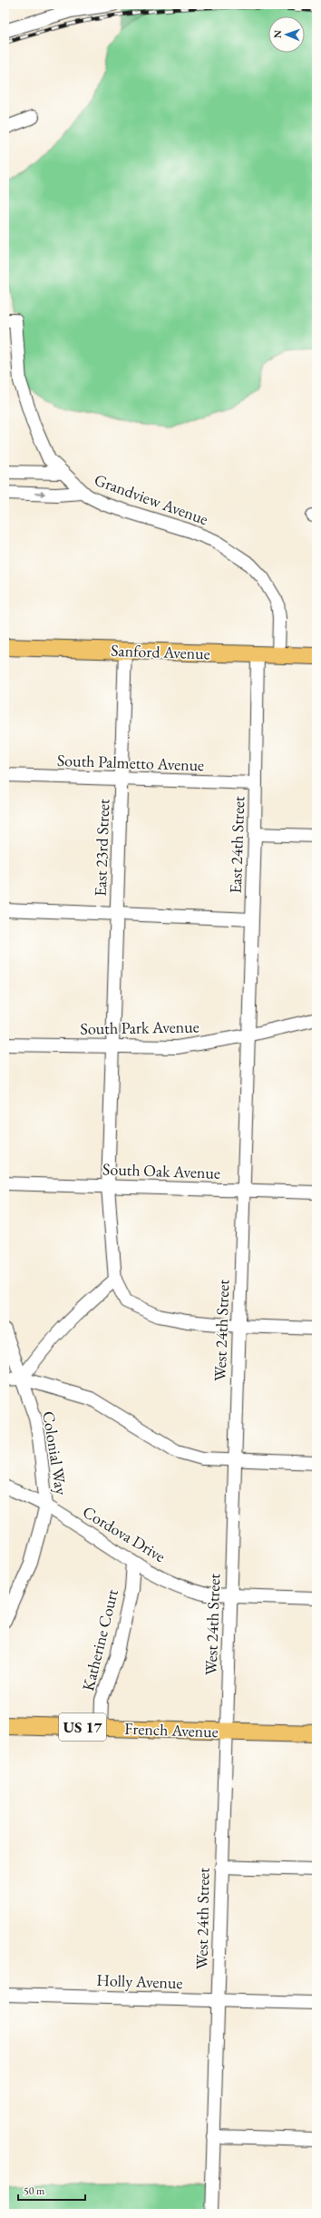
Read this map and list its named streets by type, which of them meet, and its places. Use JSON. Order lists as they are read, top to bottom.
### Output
{
  "streets": {
    "main road": ["Sanford Avenue", "US 17", "French Avenue"],
    "street": [
      "Grandview Avenue",
      "South Palmetto Avenue",
      "East 24th Street",
      "East 23rd Street",
      "South Park Avenue",
      "South Oak Avenue",
      "West 24th Street",
      "Colonial Way",
      "Cordova Drive",
      "Katherine Court",
      "Holly Avenue"
    ]
  },
  "crossings": [
    ["Grandview Avenue", "Sanford Avenue"],
    ["Sanford Avenue", "East 24th Street"],
    ["Sanford Avenue", "East 23rd Street"],
    ["South Palmetto Avenue", "East 24th Street"],
    ["South Palmetto Avenue", "East 23rd Street"],
    ["East 24th Street", "South Park Avenue"],
    ["East 24th Street", "West 24th Street"],
    ["East 23rd Street", "South Park Avenue"],
    ["East 23rd Street", "South Oak Avenue"],
    ["South Park Avenue", "West 24th Street"],
    ["South Oak Avenue", "West 24th Street"],
    ["West 24th Street", "Cordova Drive"],
    ["West 24th Street", "French Avenue"],
    ["West 24th Street", "Holly Avenue"],
    ["Colonial Way", "Cordova Drive"],
    ["Cordova Drive", "Katherine Court"],
    ["Katherine Court", "French Avenue"]
  ],
  "scale_bar": "50 m",
  "north": "left"
}
